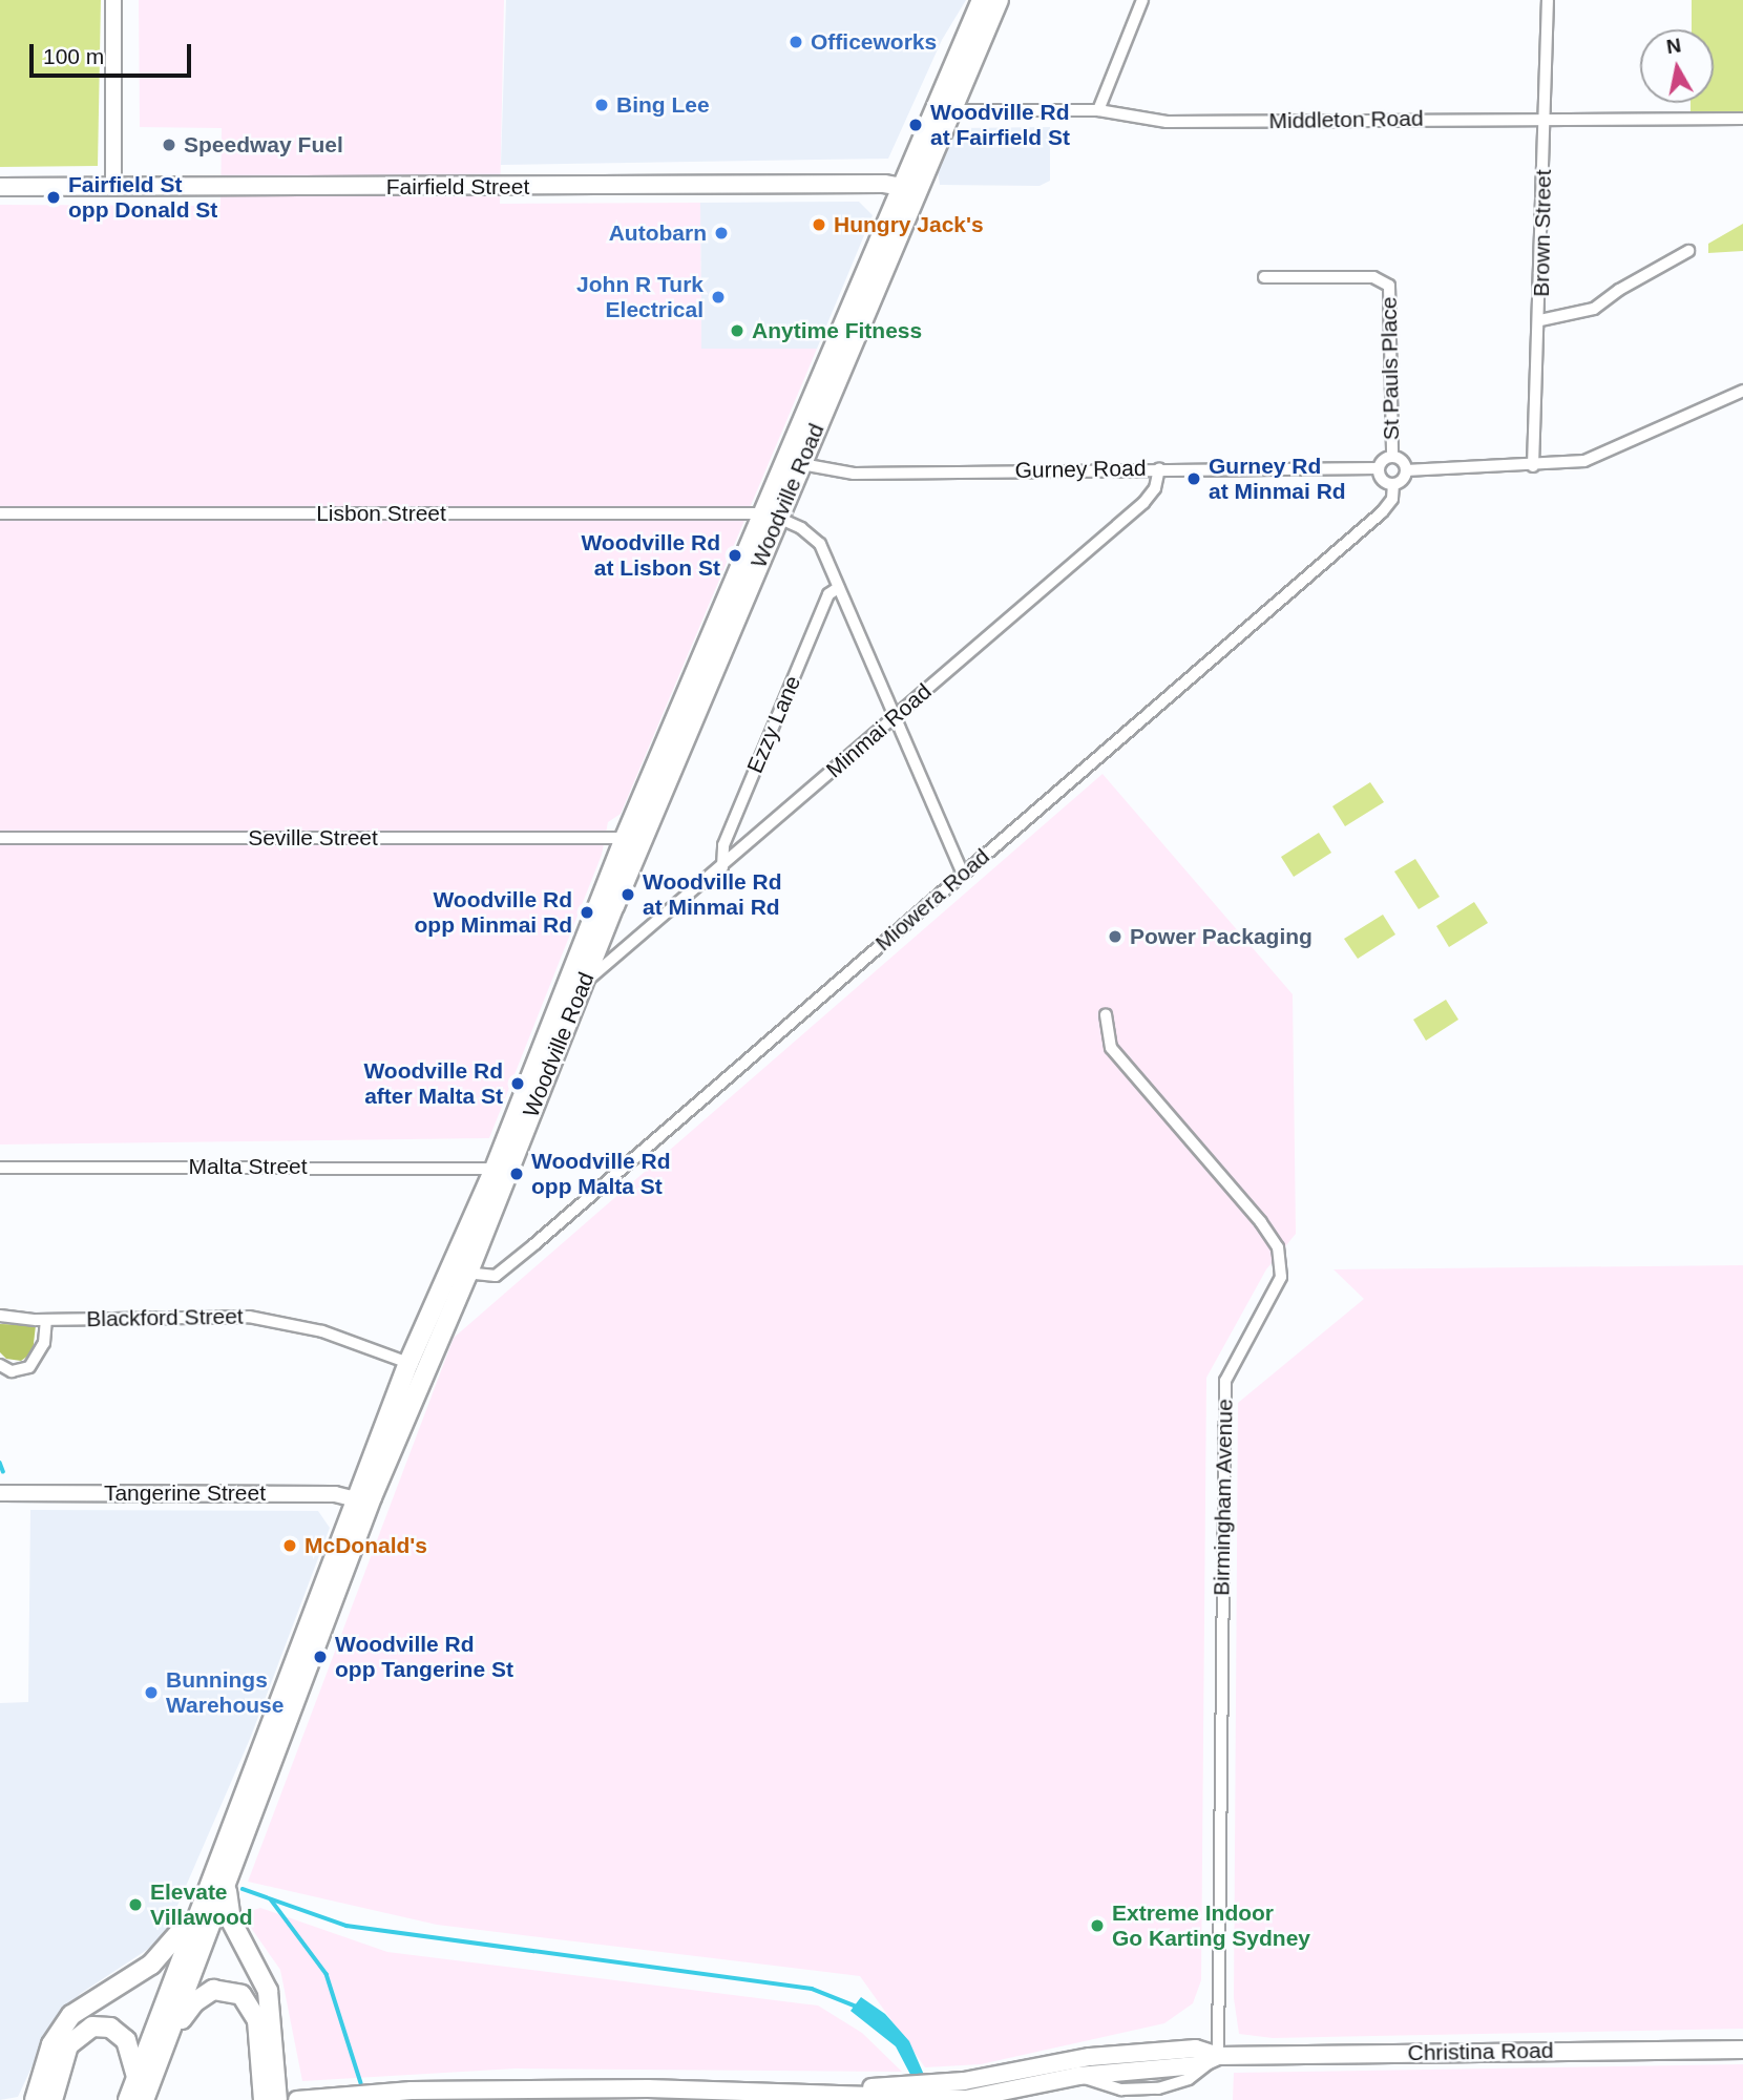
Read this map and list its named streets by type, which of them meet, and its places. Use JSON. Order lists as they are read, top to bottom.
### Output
{
  "streets": {
    "main road": ["Fairfield Street", "Woodville Road", "Christina Road"],
    "street": [
      "Middleton Road",
      "Brown Street",
      "St Pauls Place",
      "Gurney Road",
      "Lisbon Street",
      "Ezzy Lane",
      "Minmai Road",
      "Seville Street",
      "Miowera Road",
      "Malta Street",
      "Blackford Street",
      "Tangerine Street",
      "Birmingham Avenue"
    ]
  },
  "crossings": [
    ["Middleton Road", "Brown Street"],
    ["Middleton Road", "Woodville Road"],
    ["Fairfield Street", "Woodville Road"],
    ["St Pauls Place", "Gurney Road"],
    ["St Pauls Place", "Miowera Road"],
    ["Gurney Road", "Woodville Road"],
    ["Gurney Road", "Minmai Road"],
    ["Gurney Road", "Miowera Road"],
    ["Woodville Road", "Lisbon Street"],
    ["Woodville Road", "Minmai Road"],
    ["Woodville Road", "Seville Street"],
    ["Woodville Road", "Miowera Road"],
    ["Woodville Road", "Malta Street"],
    ["Woodville Road", "Blackford Street"],
    ["Woodville Road", "Tangerine Street"],
    ["Ezzy Lane", "Minmai Road"],
    ["Birmingham Avenue", "Christina Road"]
  ],
  "places": [
    "Officeworks",
    "Bing Lee",
    "Woodville Rd at Fairfield St",
    "Speedway Fuel",
    "Fairfield St opp Donald St",
    "Hungry Jack's",
    "Autobarn",
    "John R Turk Electrical",
    "Anytime Fitness",
    "Gurney Rd at Minmai Rd",
    "Woodville Rd at Lisbon St",
    "Woodville Rd at Minmai Rd",
    "Woodville Rd opp Minmai Rd",
    "Power Packaging",
    "Woodville Rd after Malta St",
    "Woodville Rd opp Malta St",
    "McDonald's",
    "Woodville Rd opp Tangerine St",
    "Bunnings Warehouse",
    "Elevate Villawood",
    "Extreme Indoor Go Karting Sydney"
  ],
  "scale_bar": "100 m",
  "north": "top"
}
